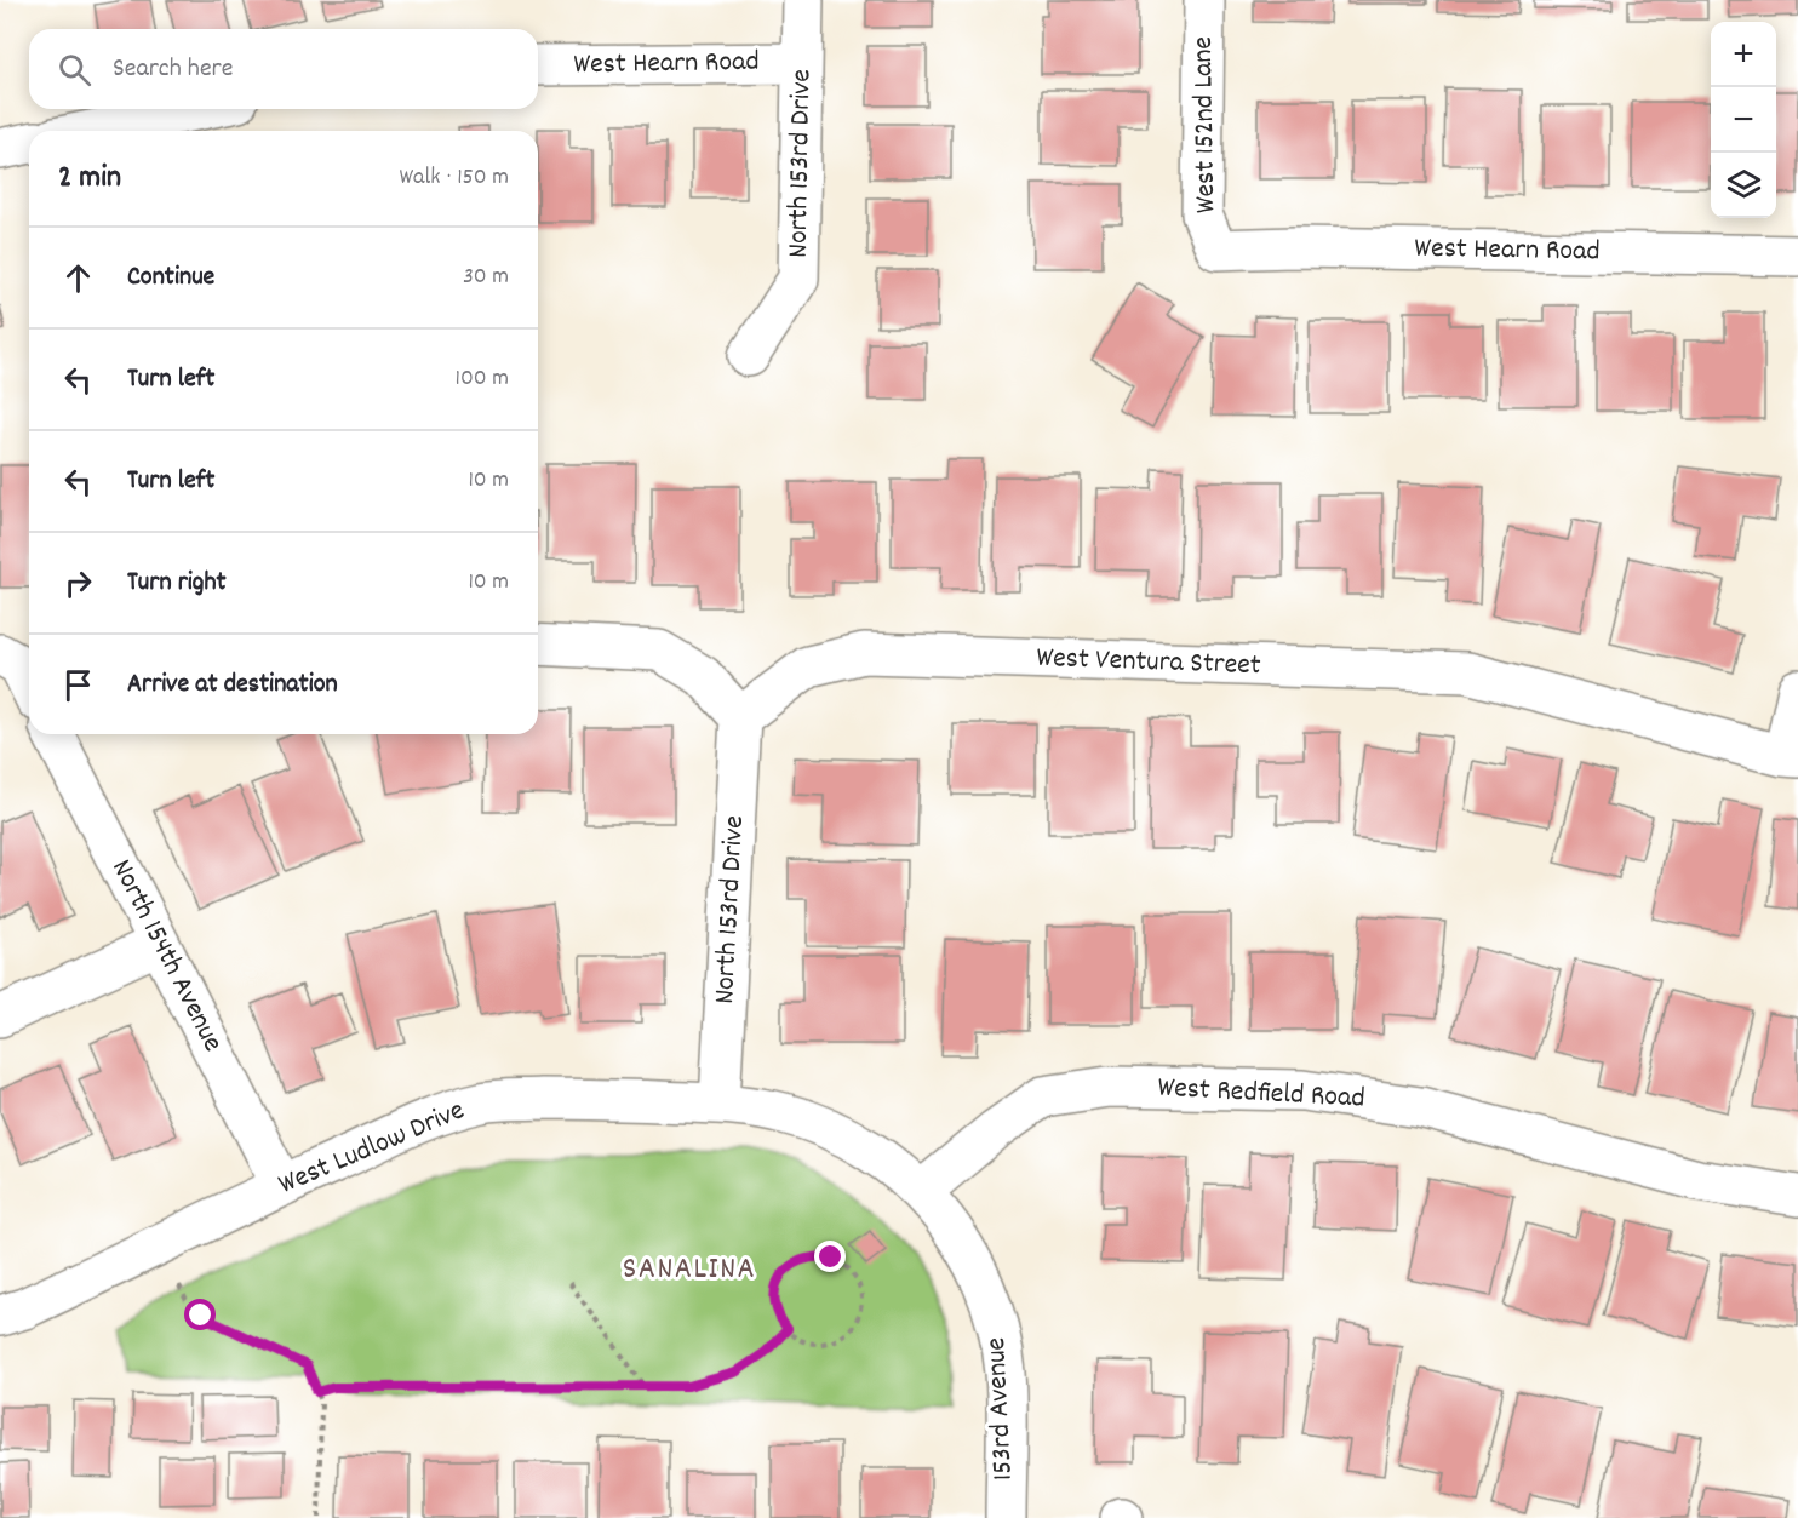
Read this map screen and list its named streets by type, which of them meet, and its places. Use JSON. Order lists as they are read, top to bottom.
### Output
{
  "streets": {
    "street": [
      "West Hearn Road",
      "West 152nd Lane",
      "North 153rd Drive",
      "West Ventura Street",
      "North 154th Avenue",
      "West Redfield Road",
      "West Ludlow Drive",
      "153rd Avenue"
    ]
  },
  "crossings": [
    ["West Hearn Road", "West 152nd Lane"],
    ["West Hearn Road", "North 153rd Drive"],
    ["North 153rd Drive", "West Ventura Street"],
    ["North 153rd Drive", "West Ludlow Drive"],
    ["North 154th Avenue", "West Ludlow Drive"],
    ["West Redfield Road", "West Ludlow Drive"],
    ["West Redfield Road", "153rd Avenue"],
    ["West Ludlow Drive", "153rd Avenue"]
  ],
  "districts": ["SANALINA"],
  "page": {
    "map_buttons": ["+", "−"],
    "search": "Search here",
    "heading": ["2 min", "Walk · 150 m"],
    "list": [
      ["Continue", "30 m"],
      ["Turn left", "100 m"],
      ["Turn left", "10 m"],
      ["Turn right", "10 m"],
      "Arrive at destination"
    ]
  }
}
